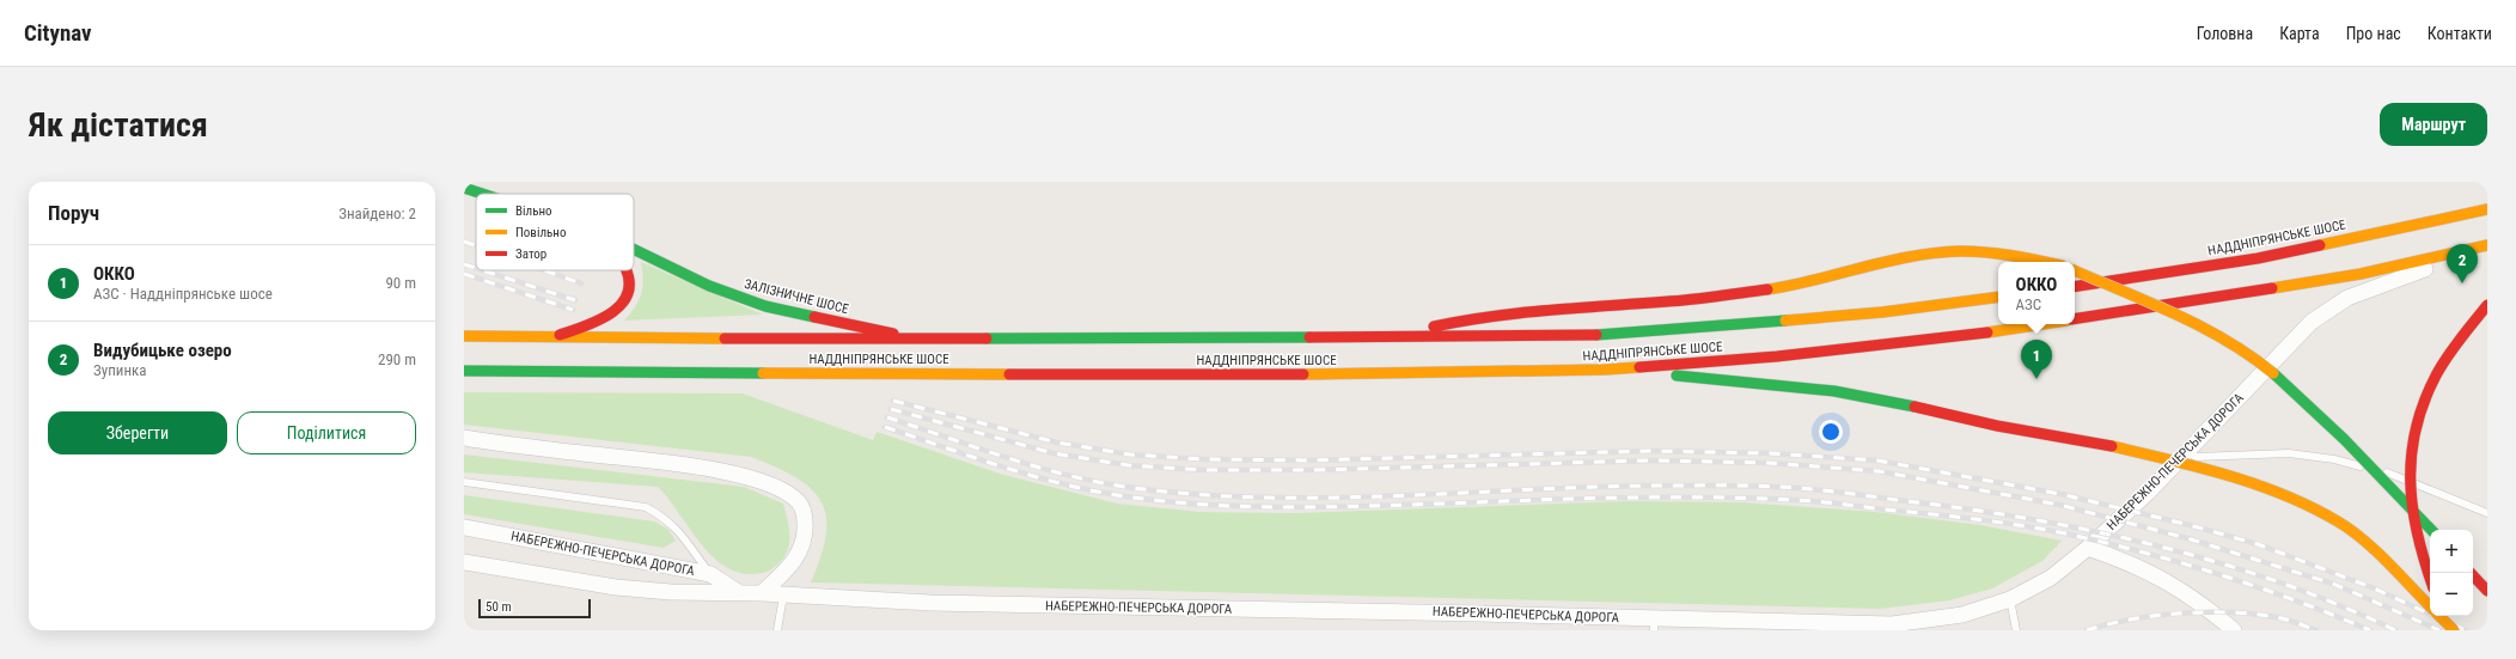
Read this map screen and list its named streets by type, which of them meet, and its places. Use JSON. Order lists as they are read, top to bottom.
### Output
{
  "streets": {
    "main road": ["НАДДНІПРЯНСЬКЕ ШОСЕ", "ЗАЛІЗНИЧНЕ ШОСЕ"],
    "street": ["НАБЕРЕЖНО-ПЕЧЕРСЬКА ДОРОГА"]
  },
  "crossings": [
    ["НАДДНІПРЯНСЬКЕ ШОСЕ", "ЗАЛІЗНИЧНЕ ШОСЕ"]
  ],
  "legend": ["Вільно", "Повільно", "Затор"],
  "scale_bar": "50 m",
  "page": {
    "header": "Citynav",
    "nav": [
      "Головна",
      "Карта",
      "Про нас",
      "Контакти"
    ],
    "buttons": [
      "Маршрут",
      ["Зберегти", "Поділитися"]
    ],
    "title": "Як дістатися",
    "heading": ["Поруч", "Знайдено: 2"],
    "list": [
      {
        "mark": "1",
        "name": "ОККО",
        "note": "АЗС · Наддніпрянське шосе",
        "value": "90 m"
      },
      {
        "mark": "2",
        "name": "Видубицьке озеро",
        "note": "Зупинка",
        "value": "290 m"
      }
    ],
    "pins": ["2", "1"],
    "popup": ["ОККО", "АЗС"],
    "map_buttons": ["+", "−"],
    "scale": "50 m"
  }
}
